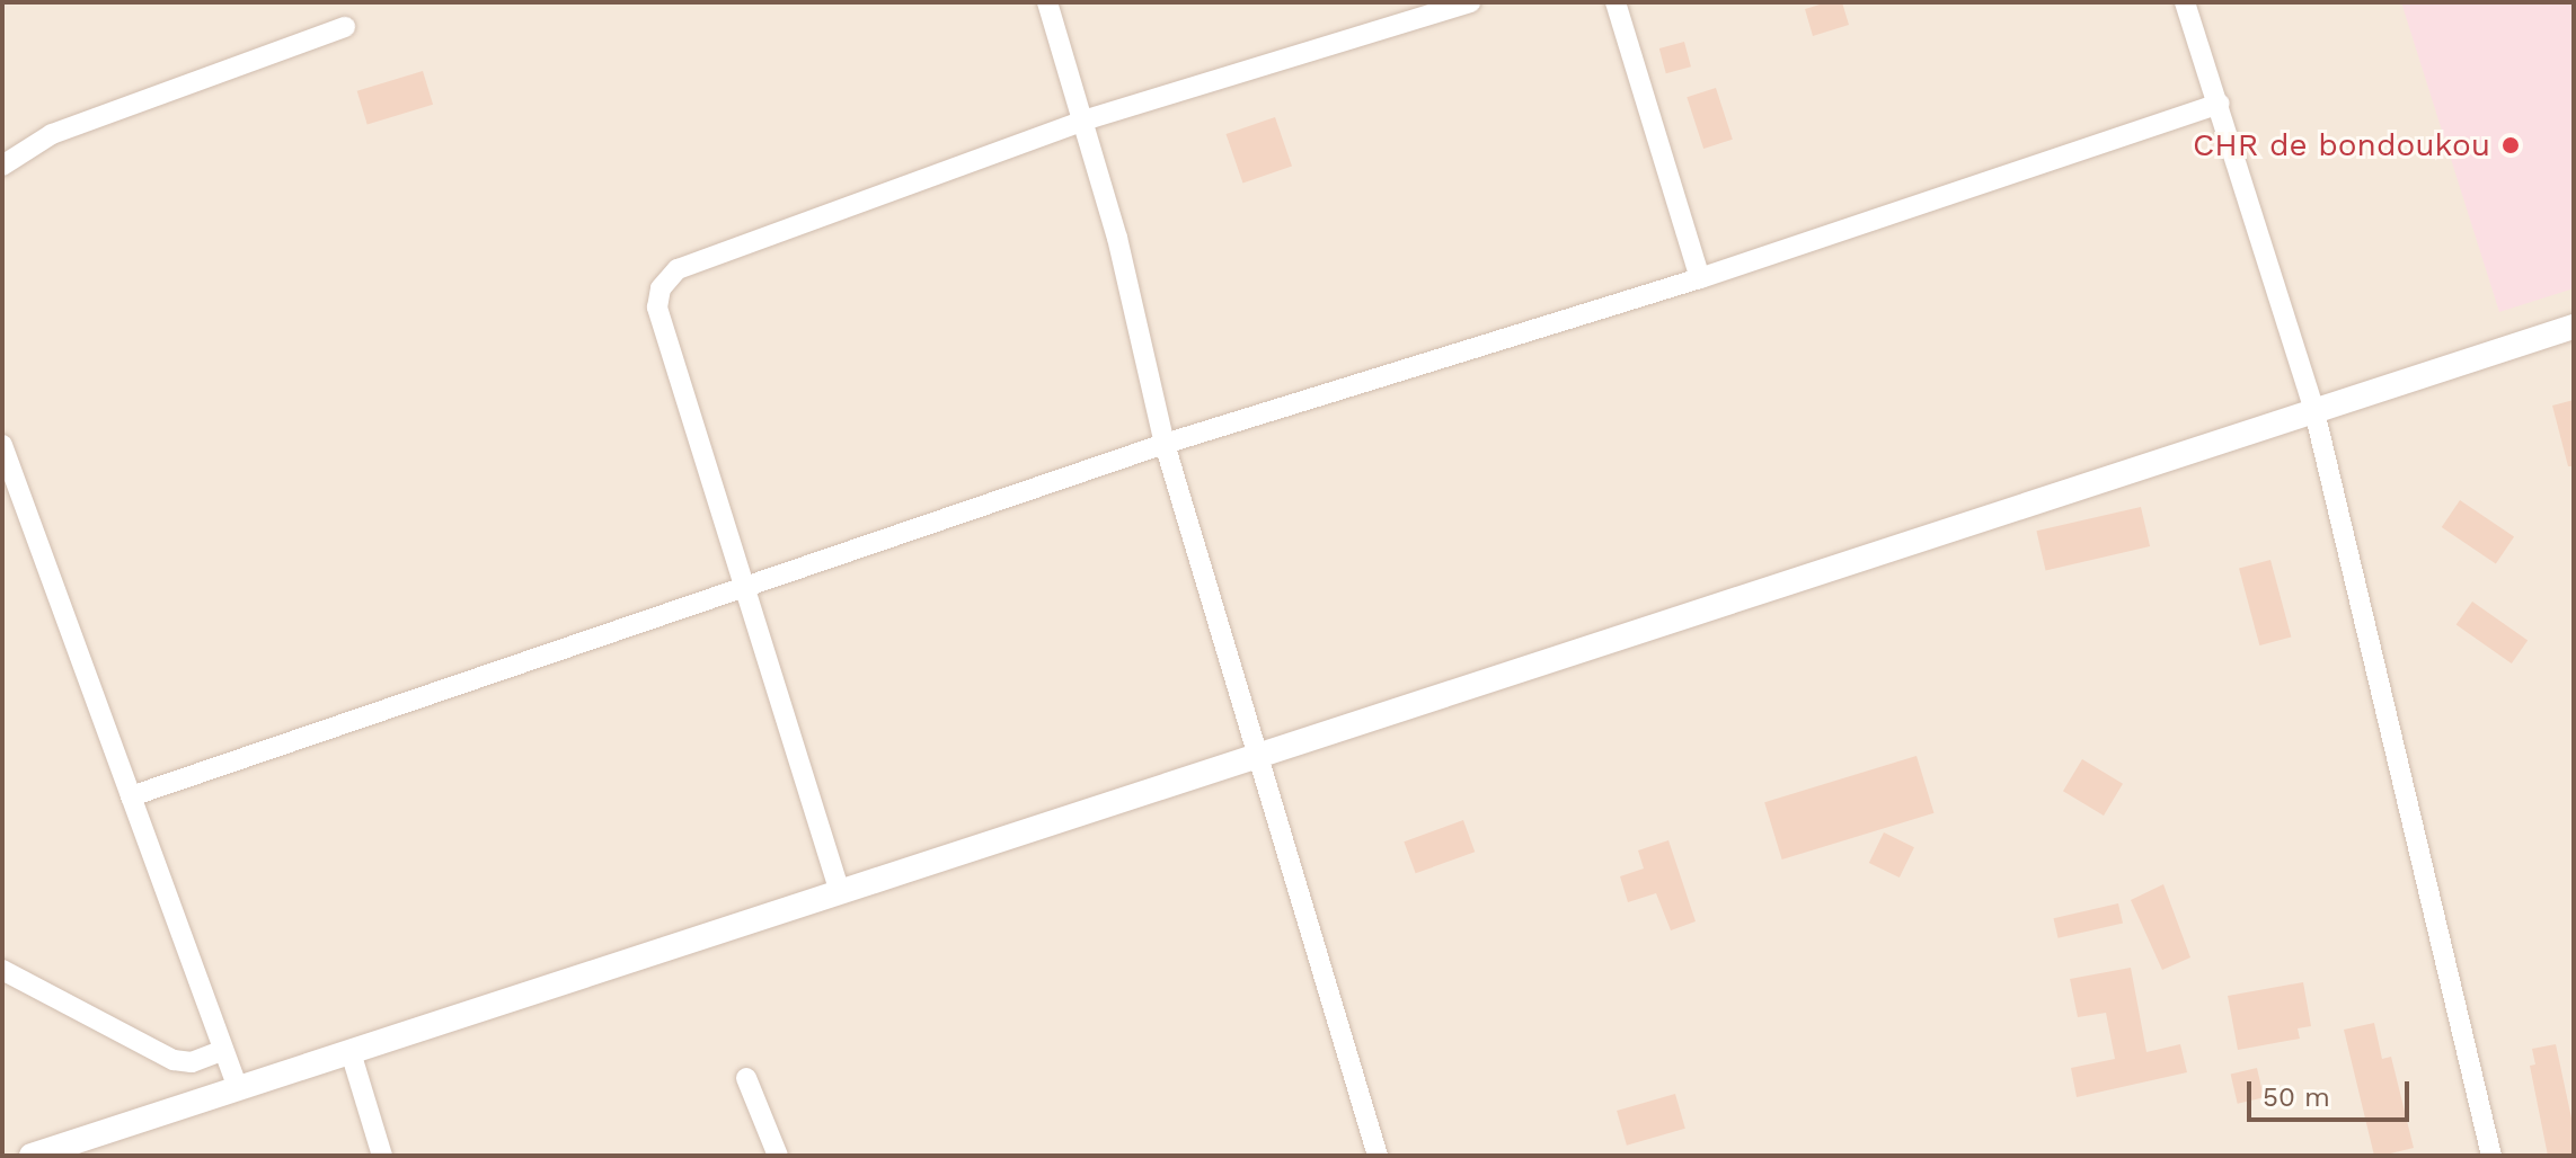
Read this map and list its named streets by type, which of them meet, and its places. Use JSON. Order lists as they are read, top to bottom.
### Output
{
  "places": ["CHR de bondoukou"],
  "scale_bar": "50 m"
}
